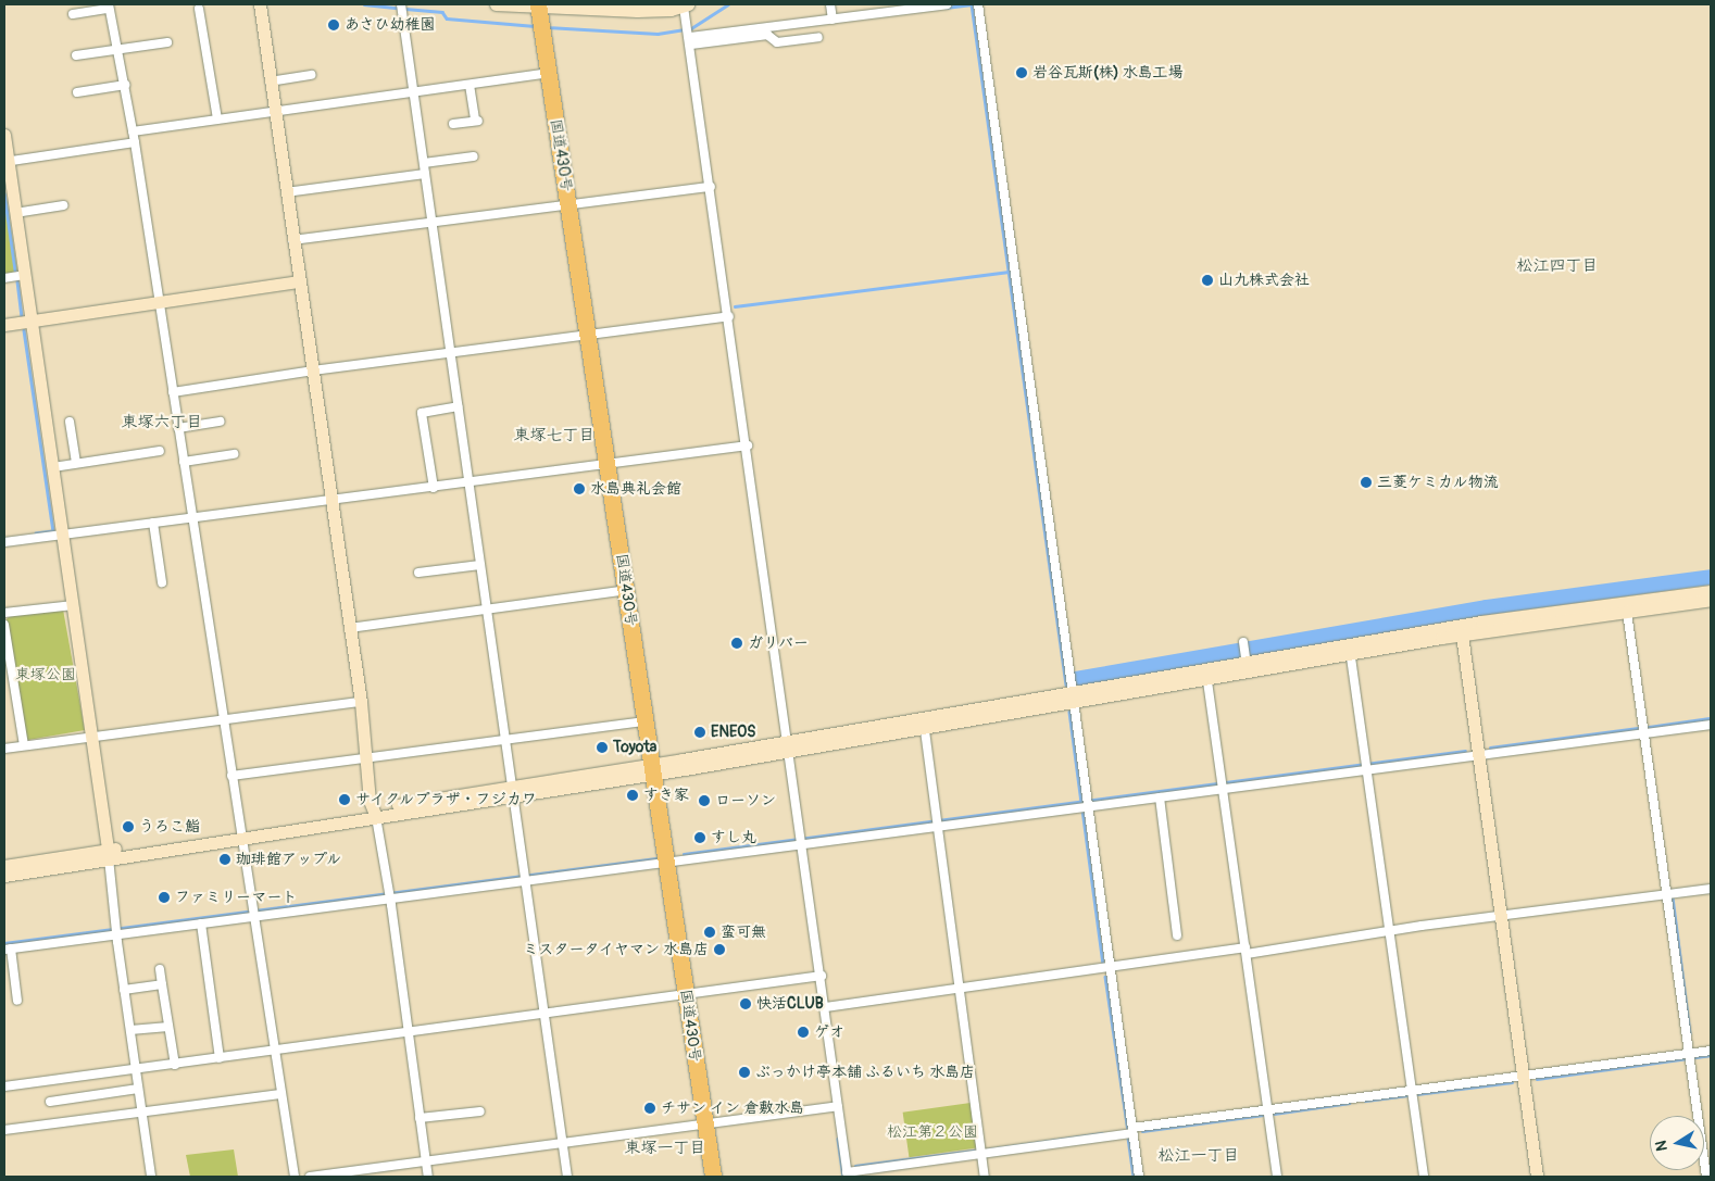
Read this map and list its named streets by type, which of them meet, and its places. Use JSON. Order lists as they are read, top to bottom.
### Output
{
  "streets": {
    "highway": ["国道430号"]
  },
  "districts": [
    "松江四丁目",
    "東塚六丁目",
    "東塚七丁目",
    "東塚一丁目",
    "松江一丁目"
  ],
  "parks": ["東塚公園", "松江第２公園"],
  "places": [
    "あさひ幼稚園",
    "岩谷瓦斯(株) 水島工場",
    "山九株式会社",
    "三菱ケミカル物流",
    "水島典礼会館",
    "ガリバー",
    "ENEOS",
    "Toyota",
    "すき家",
    "サイクルプラザ・フジカワ",
    "ローソン",
    "うろこ鮨",
    "すし丸",
    "珈琲館アップル",
    "ファミリーマート",
    "蛮可無",
    "ミスタータイヤマン 水島店",
    "快活CLUB",
    "ゲオ",
    "ぶっかけ亭本舗 ふるいち 水島店",
    "チサン イン 倉敷水島"
  ],
  "north": "left"
}
